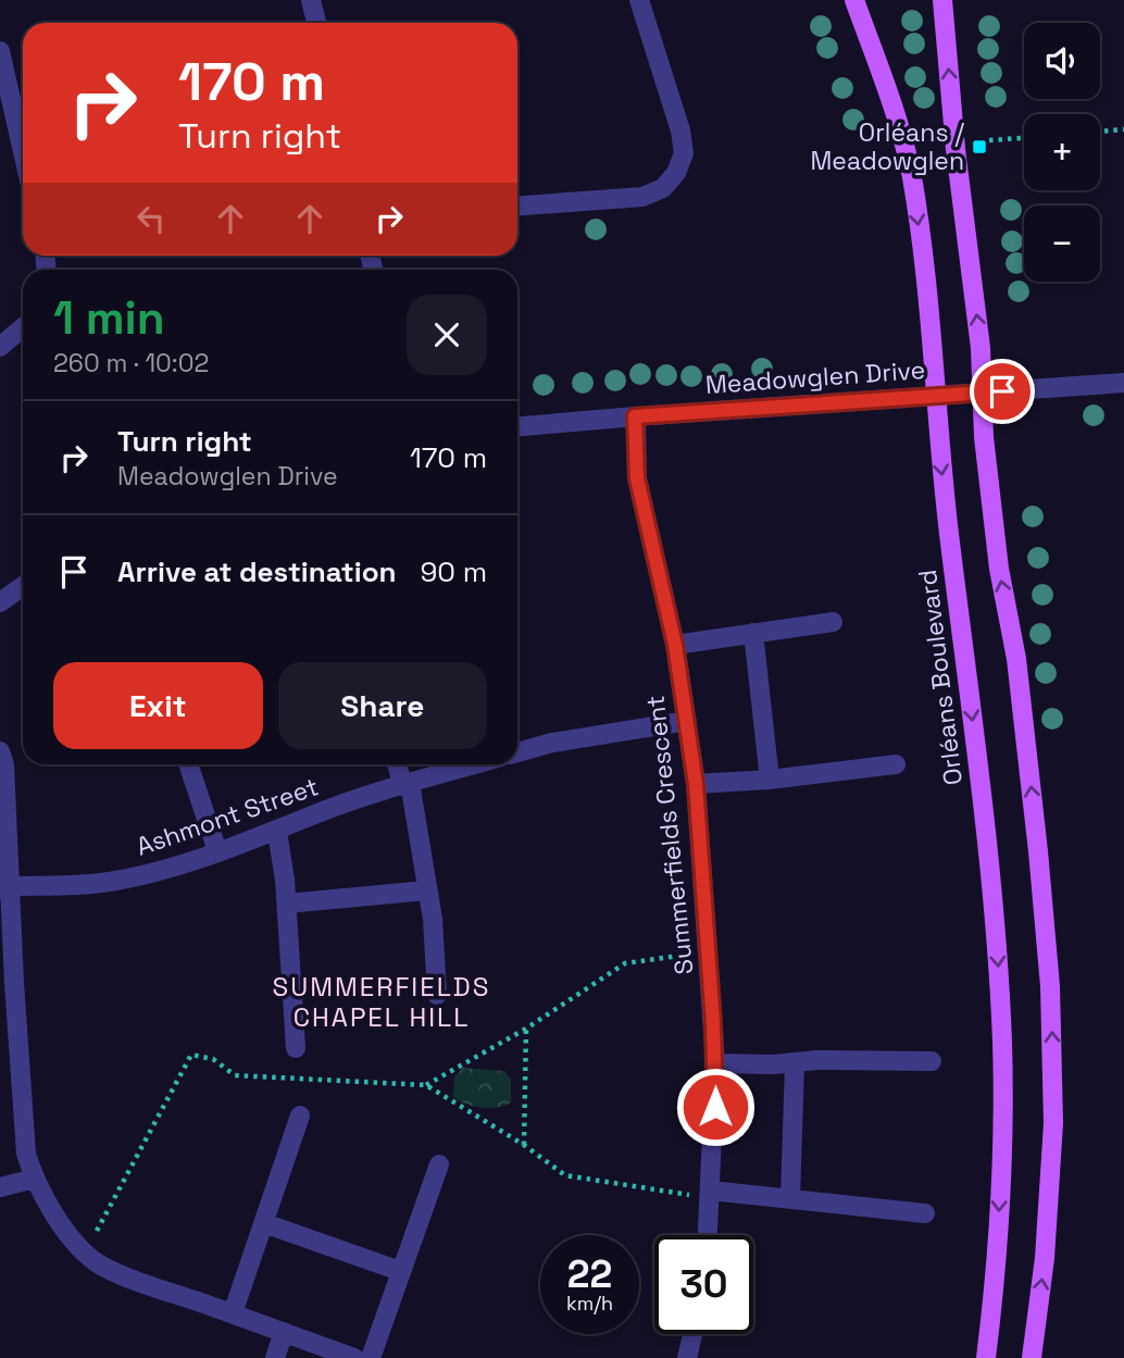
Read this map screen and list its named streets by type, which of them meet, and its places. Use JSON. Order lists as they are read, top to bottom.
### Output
{
  "streets": {
    "main road": ["Orléans Boulevard"],
    "street": ["Meadowglen Drive", "Ashmont Street", "Summerfields Crescent"]
  },
  "crossings": [
    ["Meadowglen Drive", "Orléans Boulevard"],
    ["Meadowglen Drive", "Summerfields Crescent"]
  ],
  "districts": ["SUMMERFIELDS CHAPEL HILL"],
  "places": {
    "transit": ["Orléans / Meadowglen"]
  },
  "page": {
    "map_buttons": ["+", "−"],
    "turn": ["170 m", "Turn right"],
    "heading": ["1 min", "260 m · 10:02"],
    "list": [
      {
        "name": "Turn right",
        "note": "Meadowglen Drive",
        "value": "170 m"
      },
      {
        "name": "Arrive at destination",
        "value": "90 m"
      }
    ],
    "buttons": ["Exit", "Share"],
    "speed": "22 km/h",
    "limit": "30"
  }
}
